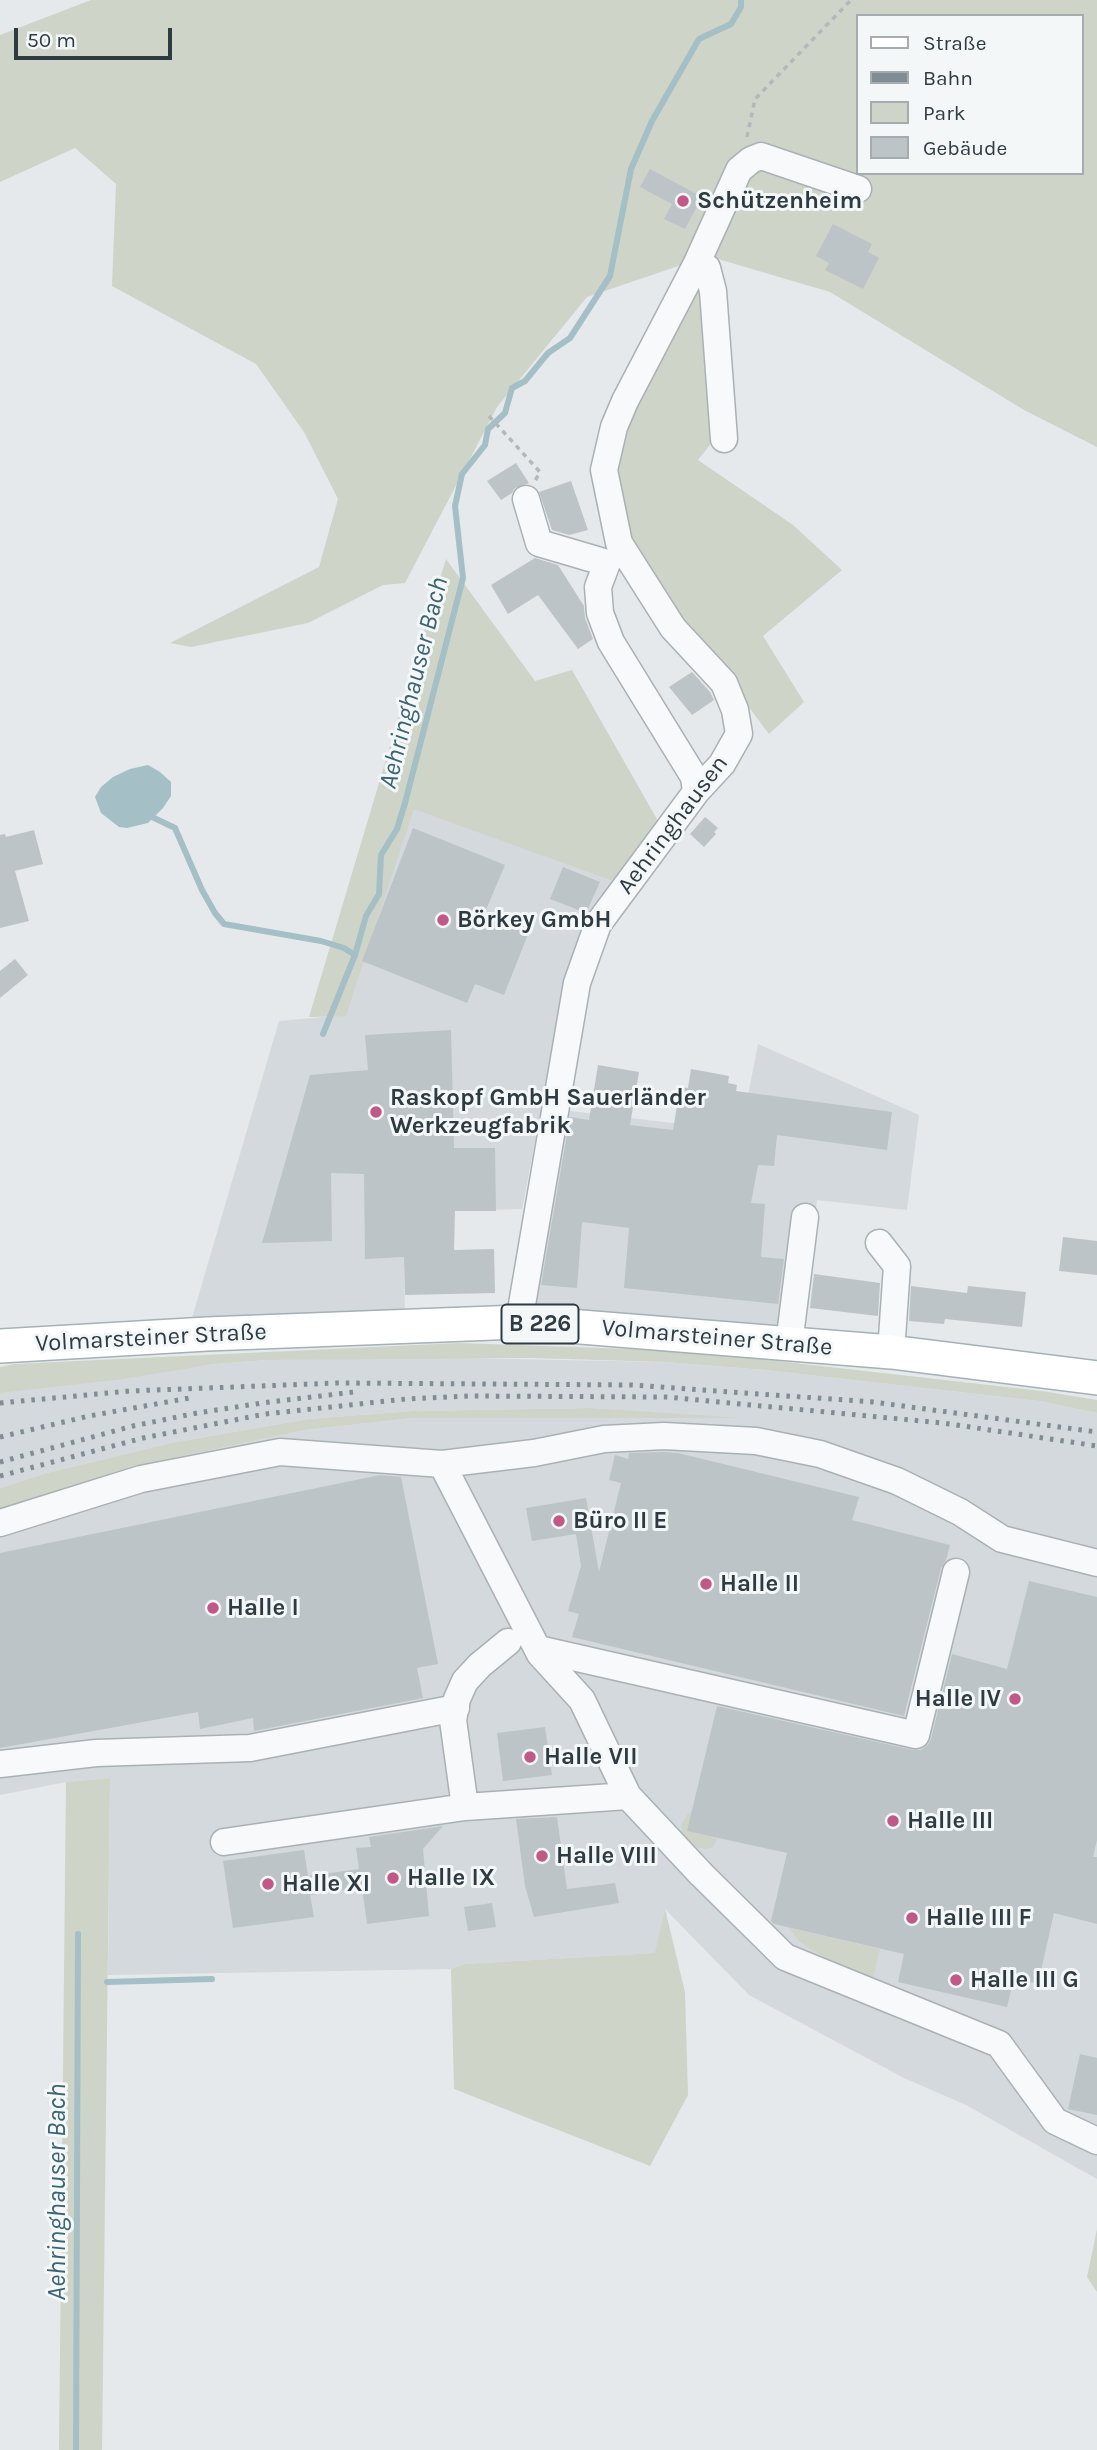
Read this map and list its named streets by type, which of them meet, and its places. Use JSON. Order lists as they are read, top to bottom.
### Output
{
  "streets": {
    "main road": ["B 226", "Volmarsteiner Straße"],
    "street": ["Aehringhausen"]
  },
  "crossings": [
    ["Aehringhausen", "Volmarsteiner Straße"]
  ],
  "water": ["Aehringhauser Bach"],
  "places": [
    "Schützenheim",
    "Börkey GmbH",
    "Raskopf GmbH Sauerländer Werkzeugfabrik",
    "Büro II E",
    "Halle II",
    "Halle I",
    "Halle IV",
    "Halle VII",
    "Halle III",
    "Halle VIII",
    "Halle IX",
    "Halle XI",
    "Halle III F",
    "Halle III G"
  ],
  "legend": [
    "Straße",
    "Bahn",
    "Park",
    "Gebäude"
  ],
  "scale_bar": "50 m"
}
